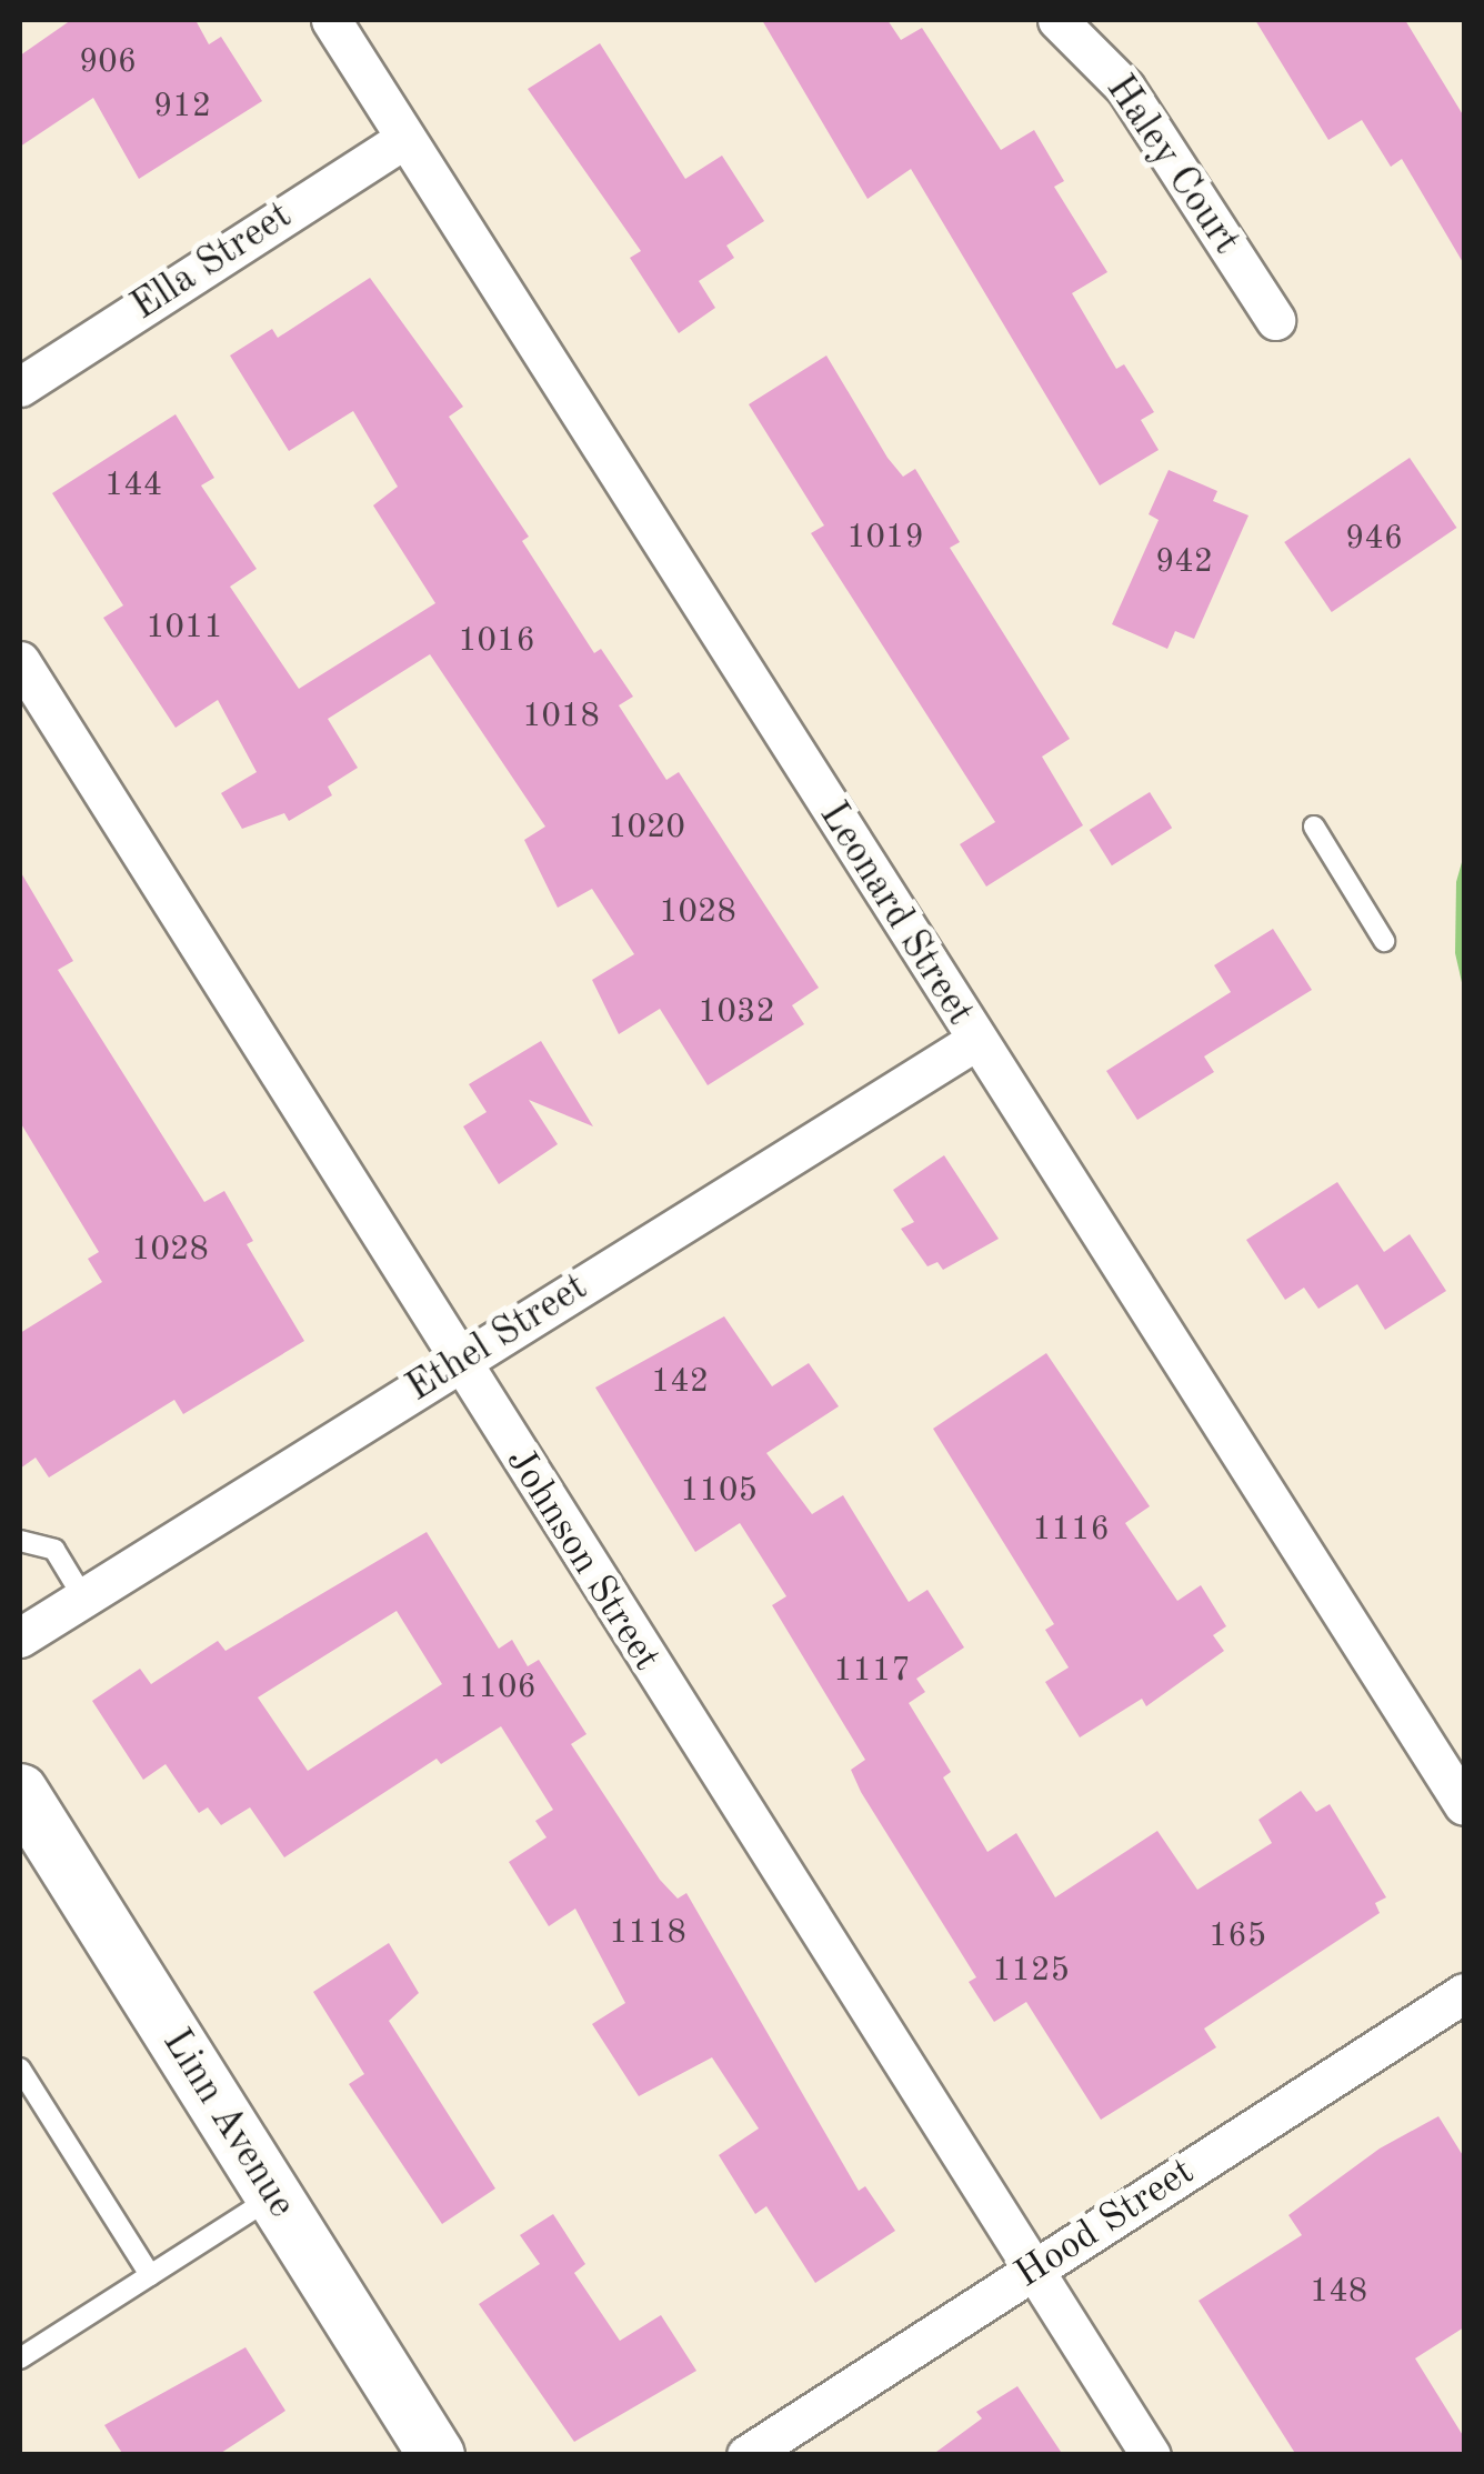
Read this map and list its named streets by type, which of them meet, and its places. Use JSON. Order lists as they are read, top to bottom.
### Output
{
  "streets": {
    "main road": ["Linn Avenue"],
    "street": [
      "Haley Court",
      "Ella Street",
      "Leonard Street",
      "Ethel Street",
      "Johnson Street",
      "Hood Street"
    ]
  },
  "crossings": [
    ["Ella Street", "Leonard Street"],
    ["Leonard Street", "Ethel Street"],
    ["Ethel Street", "Johnson Street"],
    ["Johnson Street", "Hood Street"]
  ],
  "house_numbers": [
    "906",
    "912",
    "144",
    "1019",
    "946",
    "942",
    "1011",
    "1016",
    "1018",
    "1020",
    "1028",
    "1032",
    "1028",
    "142",
    "1105",
    "1116",
    "1117",
    "1106",
    "1118",
    "165",
    "1125",
    "148"
  ]
}
